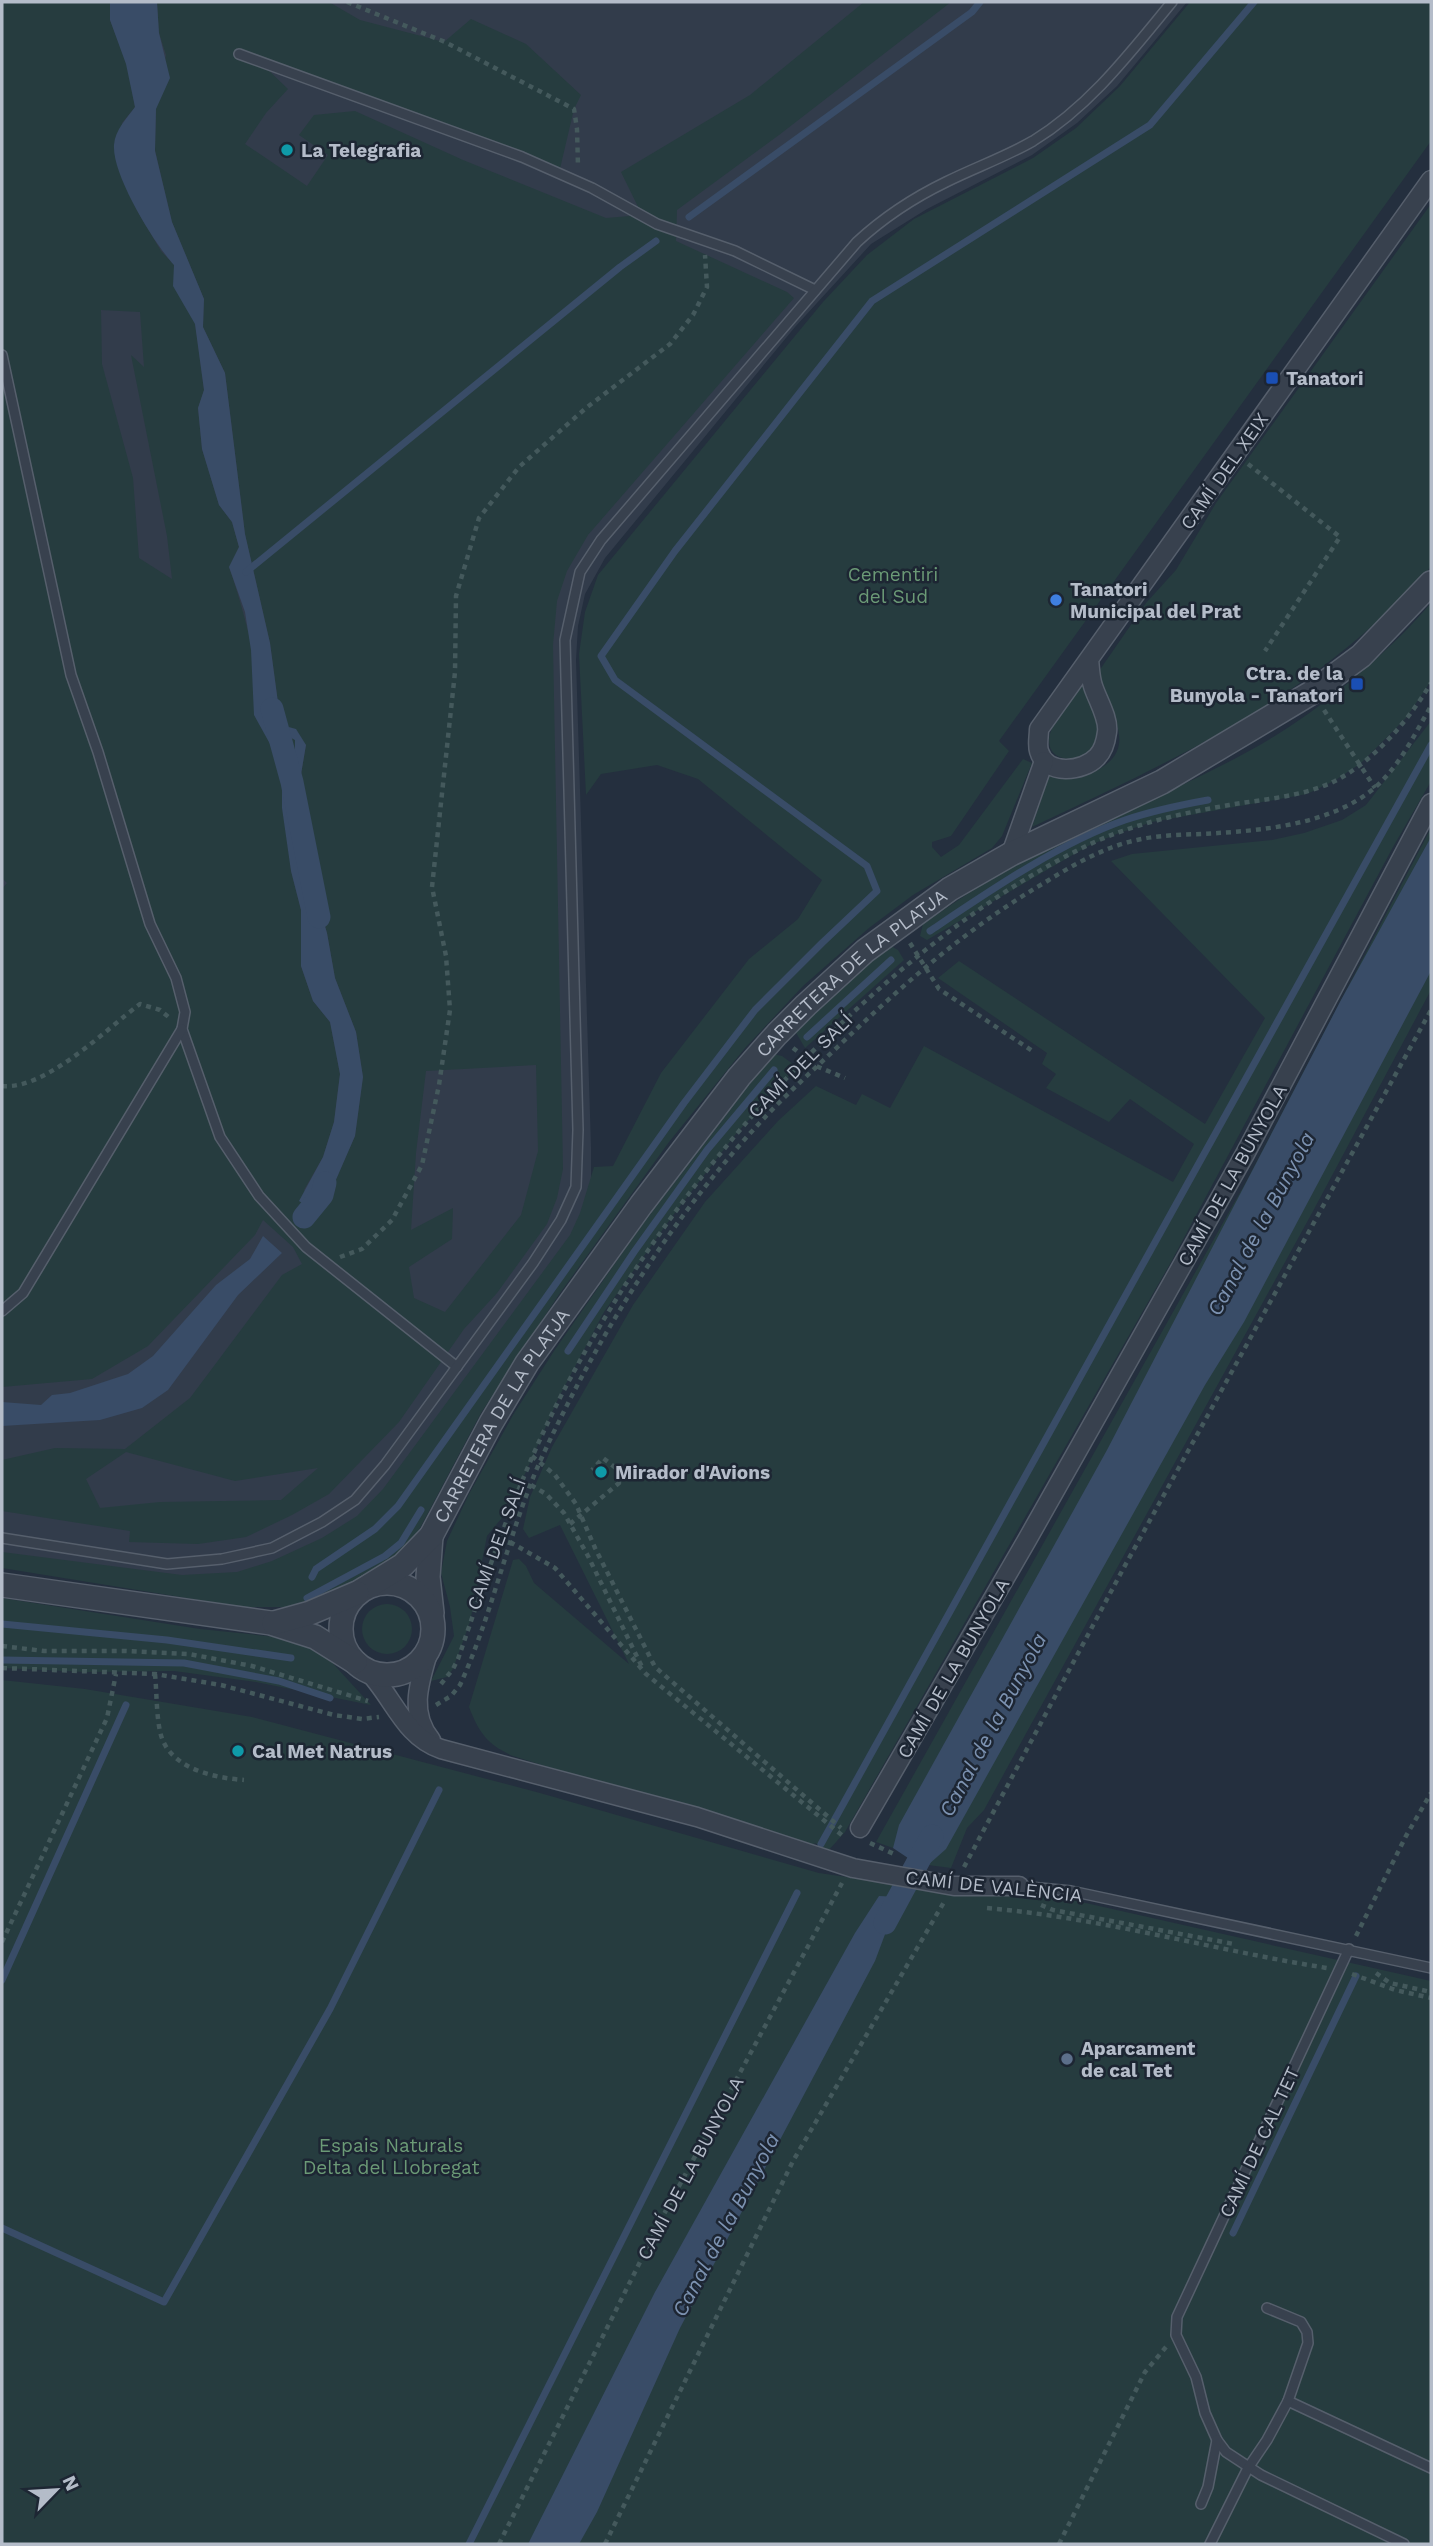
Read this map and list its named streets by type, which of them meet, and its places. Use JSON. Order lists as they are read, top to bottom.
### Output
{
  "streets": {
    "street": [
      "CAMÍ DEL XEIX",
      "CARRETERA DE LA PLATJA",
      "CAMÍ DE LA BUNYOLA",
      "CAMÍ DE VALÈNCIA"
    ],
    "lane": ["CAMÍ DE CAL TET"],
    "path": ["CAMÍ DEL SALÍ"]
  },
  "crossings": [
    ["CAMÍ DEL XEIX", "CARRETERA DE LA PLATJA"],
    ["CARRETERA DE LA PLATJA", "CAMÍ DE VALÈNCIA"],
    ["CAMÍ DE LA BUNYOLA", "CAMÍ DE VALÈNCIA"],
    ["CAMÍ DE VALÈNCIA", "CAMÍ DE CAL TET"]
  ],
  "water": ["Canal de la Bunyola"],
  "parks": ["Cementiri del Sud", "Espais Naturals Delta del Llobregat"],
  "places": {
    "other": [
      "La Telegrafia",
      "Tanatori Municipal del Prat",
      "Mirador d'Avions",
      "Cal Met Natrus",
      "Aparcament de cal Tet"
    ],
    "transit": ["Tanatori", "Ctra. de la Bunyola - Tanatori"]
  },
  "north": "top right"
}
